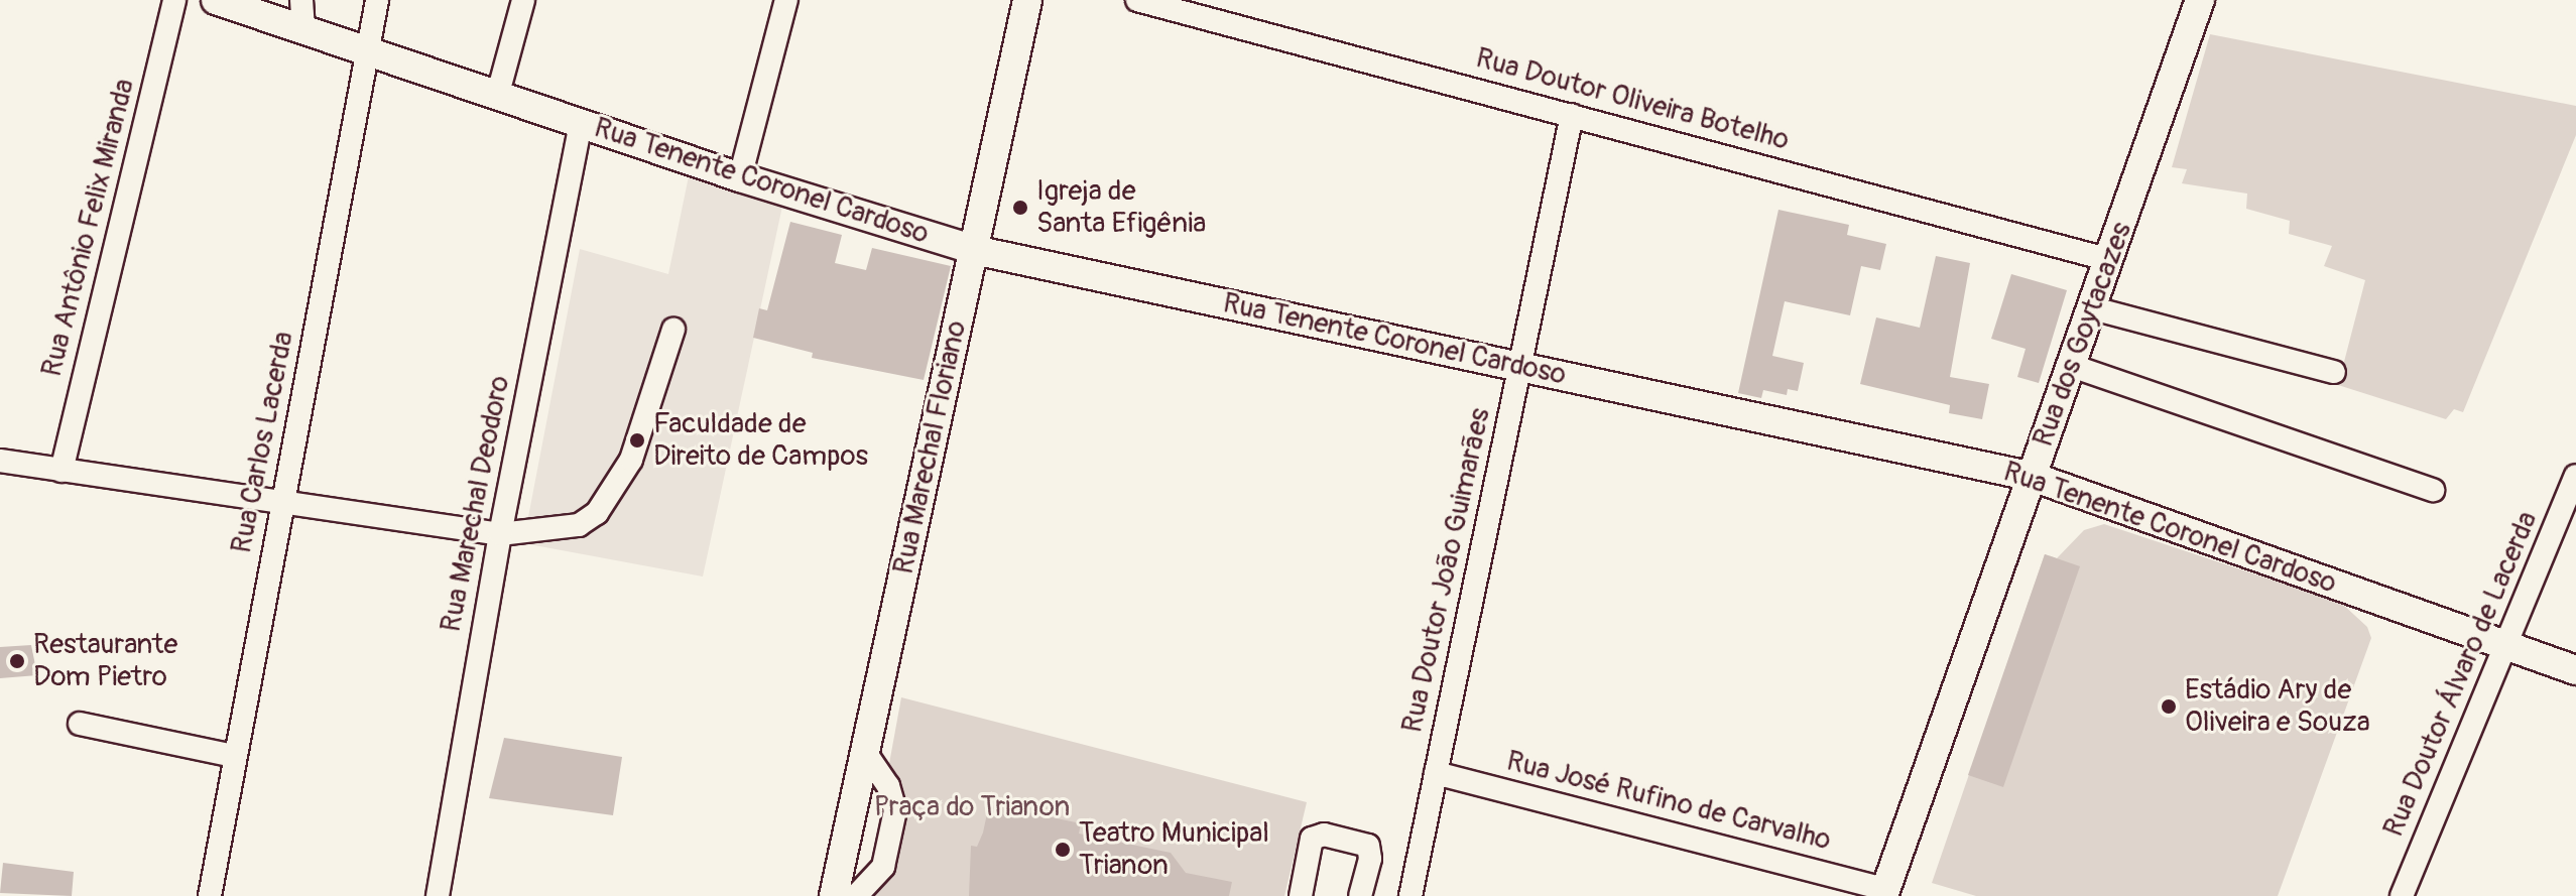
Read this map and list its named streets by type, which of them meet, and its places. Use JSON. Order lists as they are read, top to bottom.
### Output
{
  "streets": {
    "main road": ["Rua Tenente Coronel Cardoso", "Rua dos Goytacazes", "Rua Marechal Floriano"],
    "street": [
      "Rua Doutor Oliveira Botelho",
      "Rua Antônio Felix Miranda",
      "Rua Carlos Lacerda",
      "Rua Marechal Deodoro",
      "Rua Doutor João Guimarães",
      "Rua Doutor Álvaro de Lacerda",
      "Rua José Rufino de Carvalho"
    ]
  },
  "crossings": [
    ["Rua Doutor Oliveira Botelho", "Rua dos Goytacazes"],
    ["Rua Doutor Oliveira Botelho", "Rua Doutor João Guimarães"],
    ["Rua Tenente Coronel Cardoso", "Rua dos Goytacazes"],
    ["Rua Tenente Coronel Cardoso", "Rua Carlos Lacerda"],
    ["Rua Tenente Coronel Cardoso", "Rua Marechal Floriano"],
    ["Rua Tenente Coronel Cardoso", "Rua Marechal Deodoro"],
    ["Rua Tenente Coronel Cardoso", "Rua Doutor João Guimarães"],
    ["Rua Tenente Coronel Cardoso", "Rua Doutor Álvaro de Lacerda"],
    ["Rua dos Goytacazes", "Rua José Rufino de Carvalho"],
    ["Rua Doutor João Guimarães", "Rua José Rufino de Carvalho"]
  ],
  "parks": ["Praça do Trianon"],
  "places": [
    "Igreja de Santa Efigênia",
    "Faculdade de Direito de Campos",
    "Restaurante Dom Pietro",
    "Estádio Ary de Oliveira e Souza",
    "Teatro Municipal Trianon"
  ]
}
